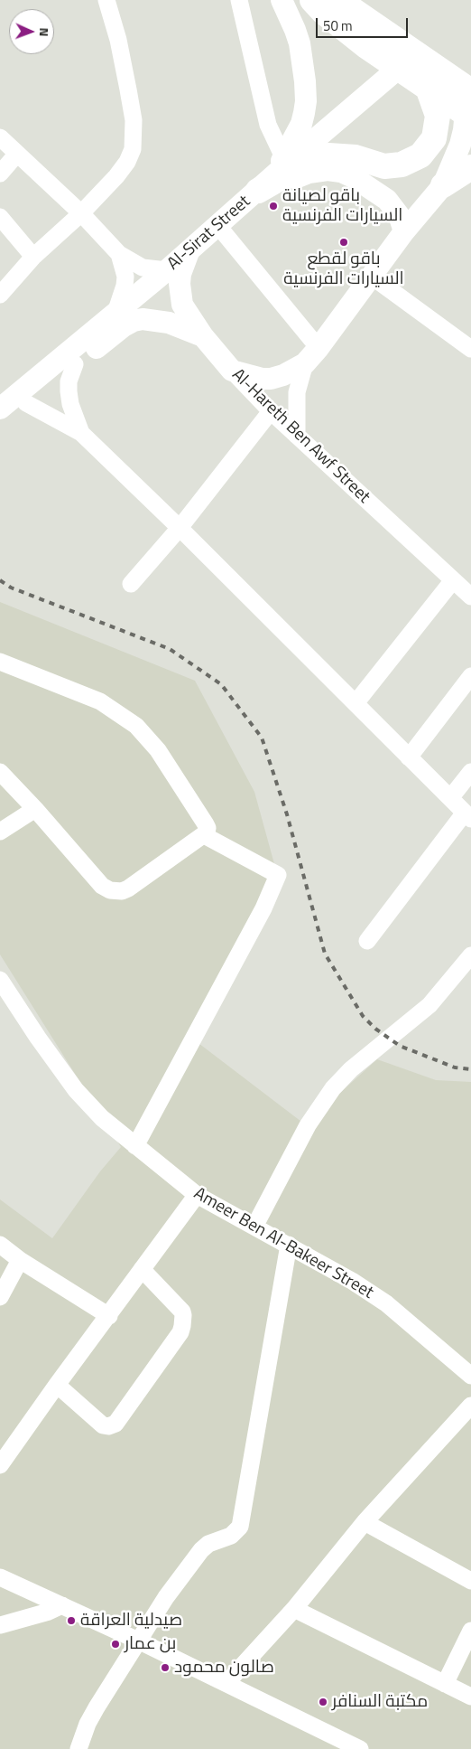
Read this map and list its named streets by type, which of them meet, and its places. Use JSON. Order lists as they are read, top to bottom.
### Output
{
  "streets": {
    "main road": ["Al-Sirat Street", "Al-Hareth Ben Awf Street"],
    "street": ["Ameer Ben Al-Bakeer Street"]
  },
  "crossings": [
    ["Al-Sirat Street", "Al-Hareth Ben Awf Street"]
  ],
  "places": [
    "باقو لصيانة السيارات الفرنسية",
    "باقو لقطع السيارات الفرنسية",
    "صيدلية العراقة",
    "بن عمار",
    "صالون محمود",
    "مكتبة السنافر"
  ],
  "scale_bar": "50 m",
  "north": "right"
}
